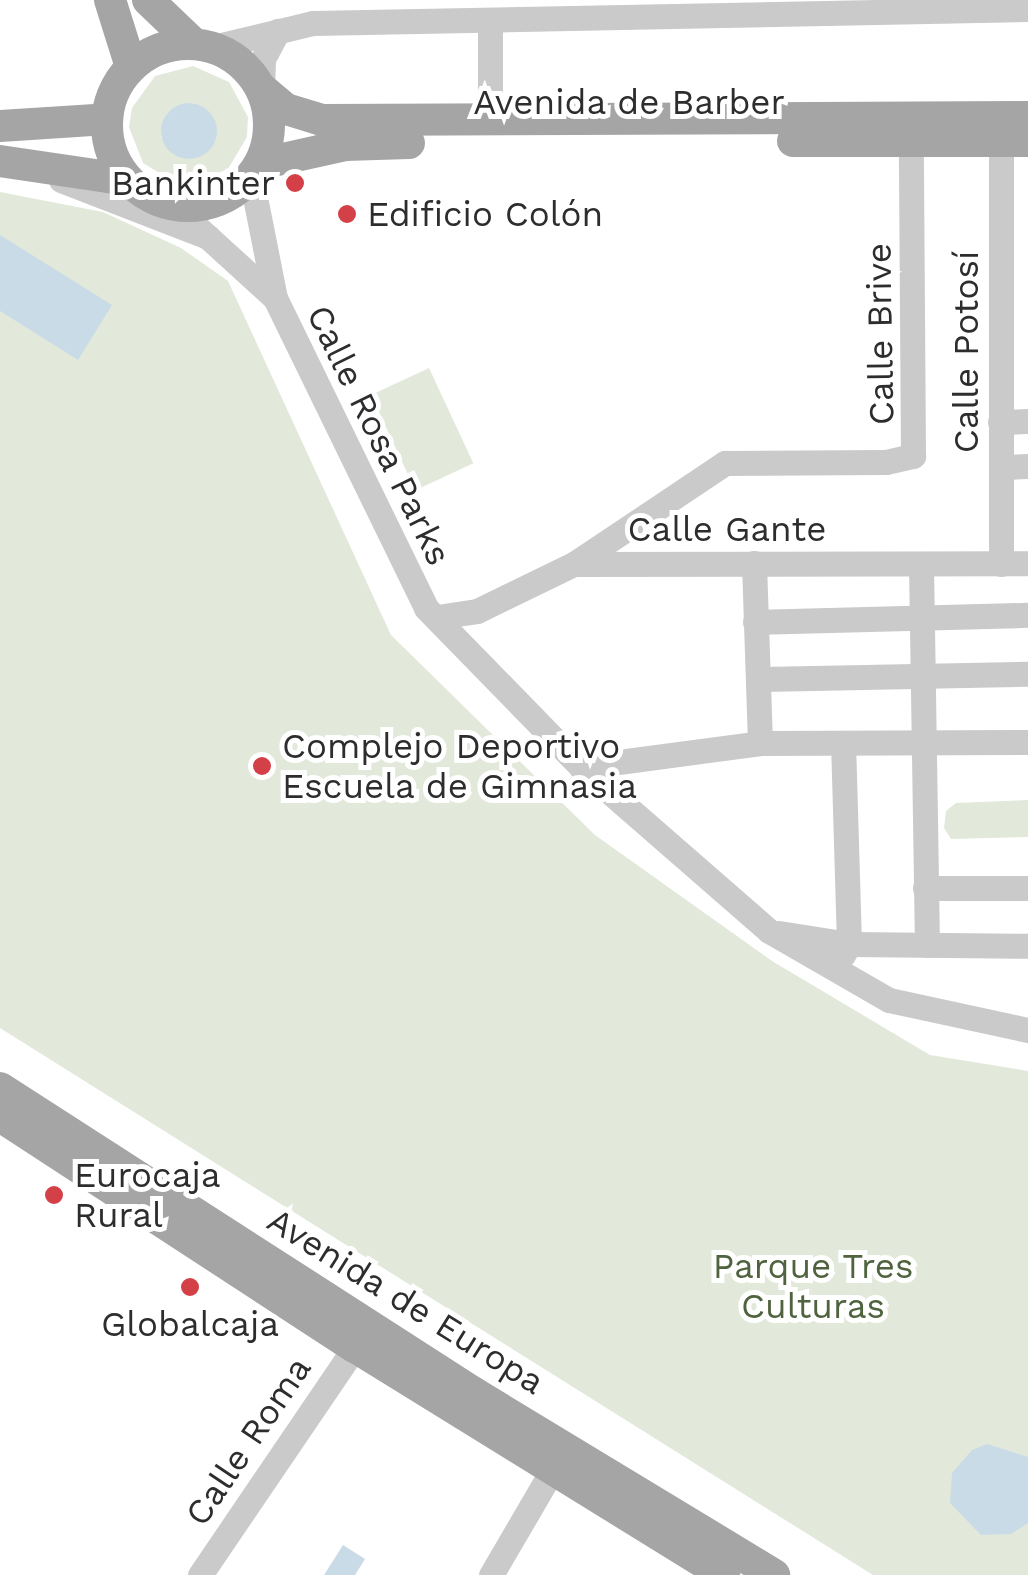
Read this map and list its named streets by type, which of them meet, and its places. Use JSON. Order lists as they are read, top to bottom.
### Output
{
  "streets": {
    "main road": ["Avenida de Barber", "Avenida de Europa"],
    "street": [
      "Calle Brive",
      "Calle Potosí",
      "Calle Rosa Parks",
      "Calle Gante",
      "Calle Roma"
    ]
  },
  "crossings": [
    ["Avenida de Barber", "Calle Brive"],
    ["Avenida de Barber", "Calle Potosí"],
    ["Avenida de Barber", "Calle Rosa Parks"],
    ["Calle Brive", "Calle Gante"],
    ["Calle Potosí", "Calle Gante"],
    ["Calle Rosa Parks", "Calle Gante"],
    ["Avenida de Europa", "Calle Roma"]
  ],
  "parks": ["Parque Tres Culturas"],
  "places": [
    "Bankinter",
    "Edificio Colón",
    "Complejo Deportivo Escuela de Gimnasia",
    "Eurocaja Rural",
    "Globalcaja"
  ]
}
